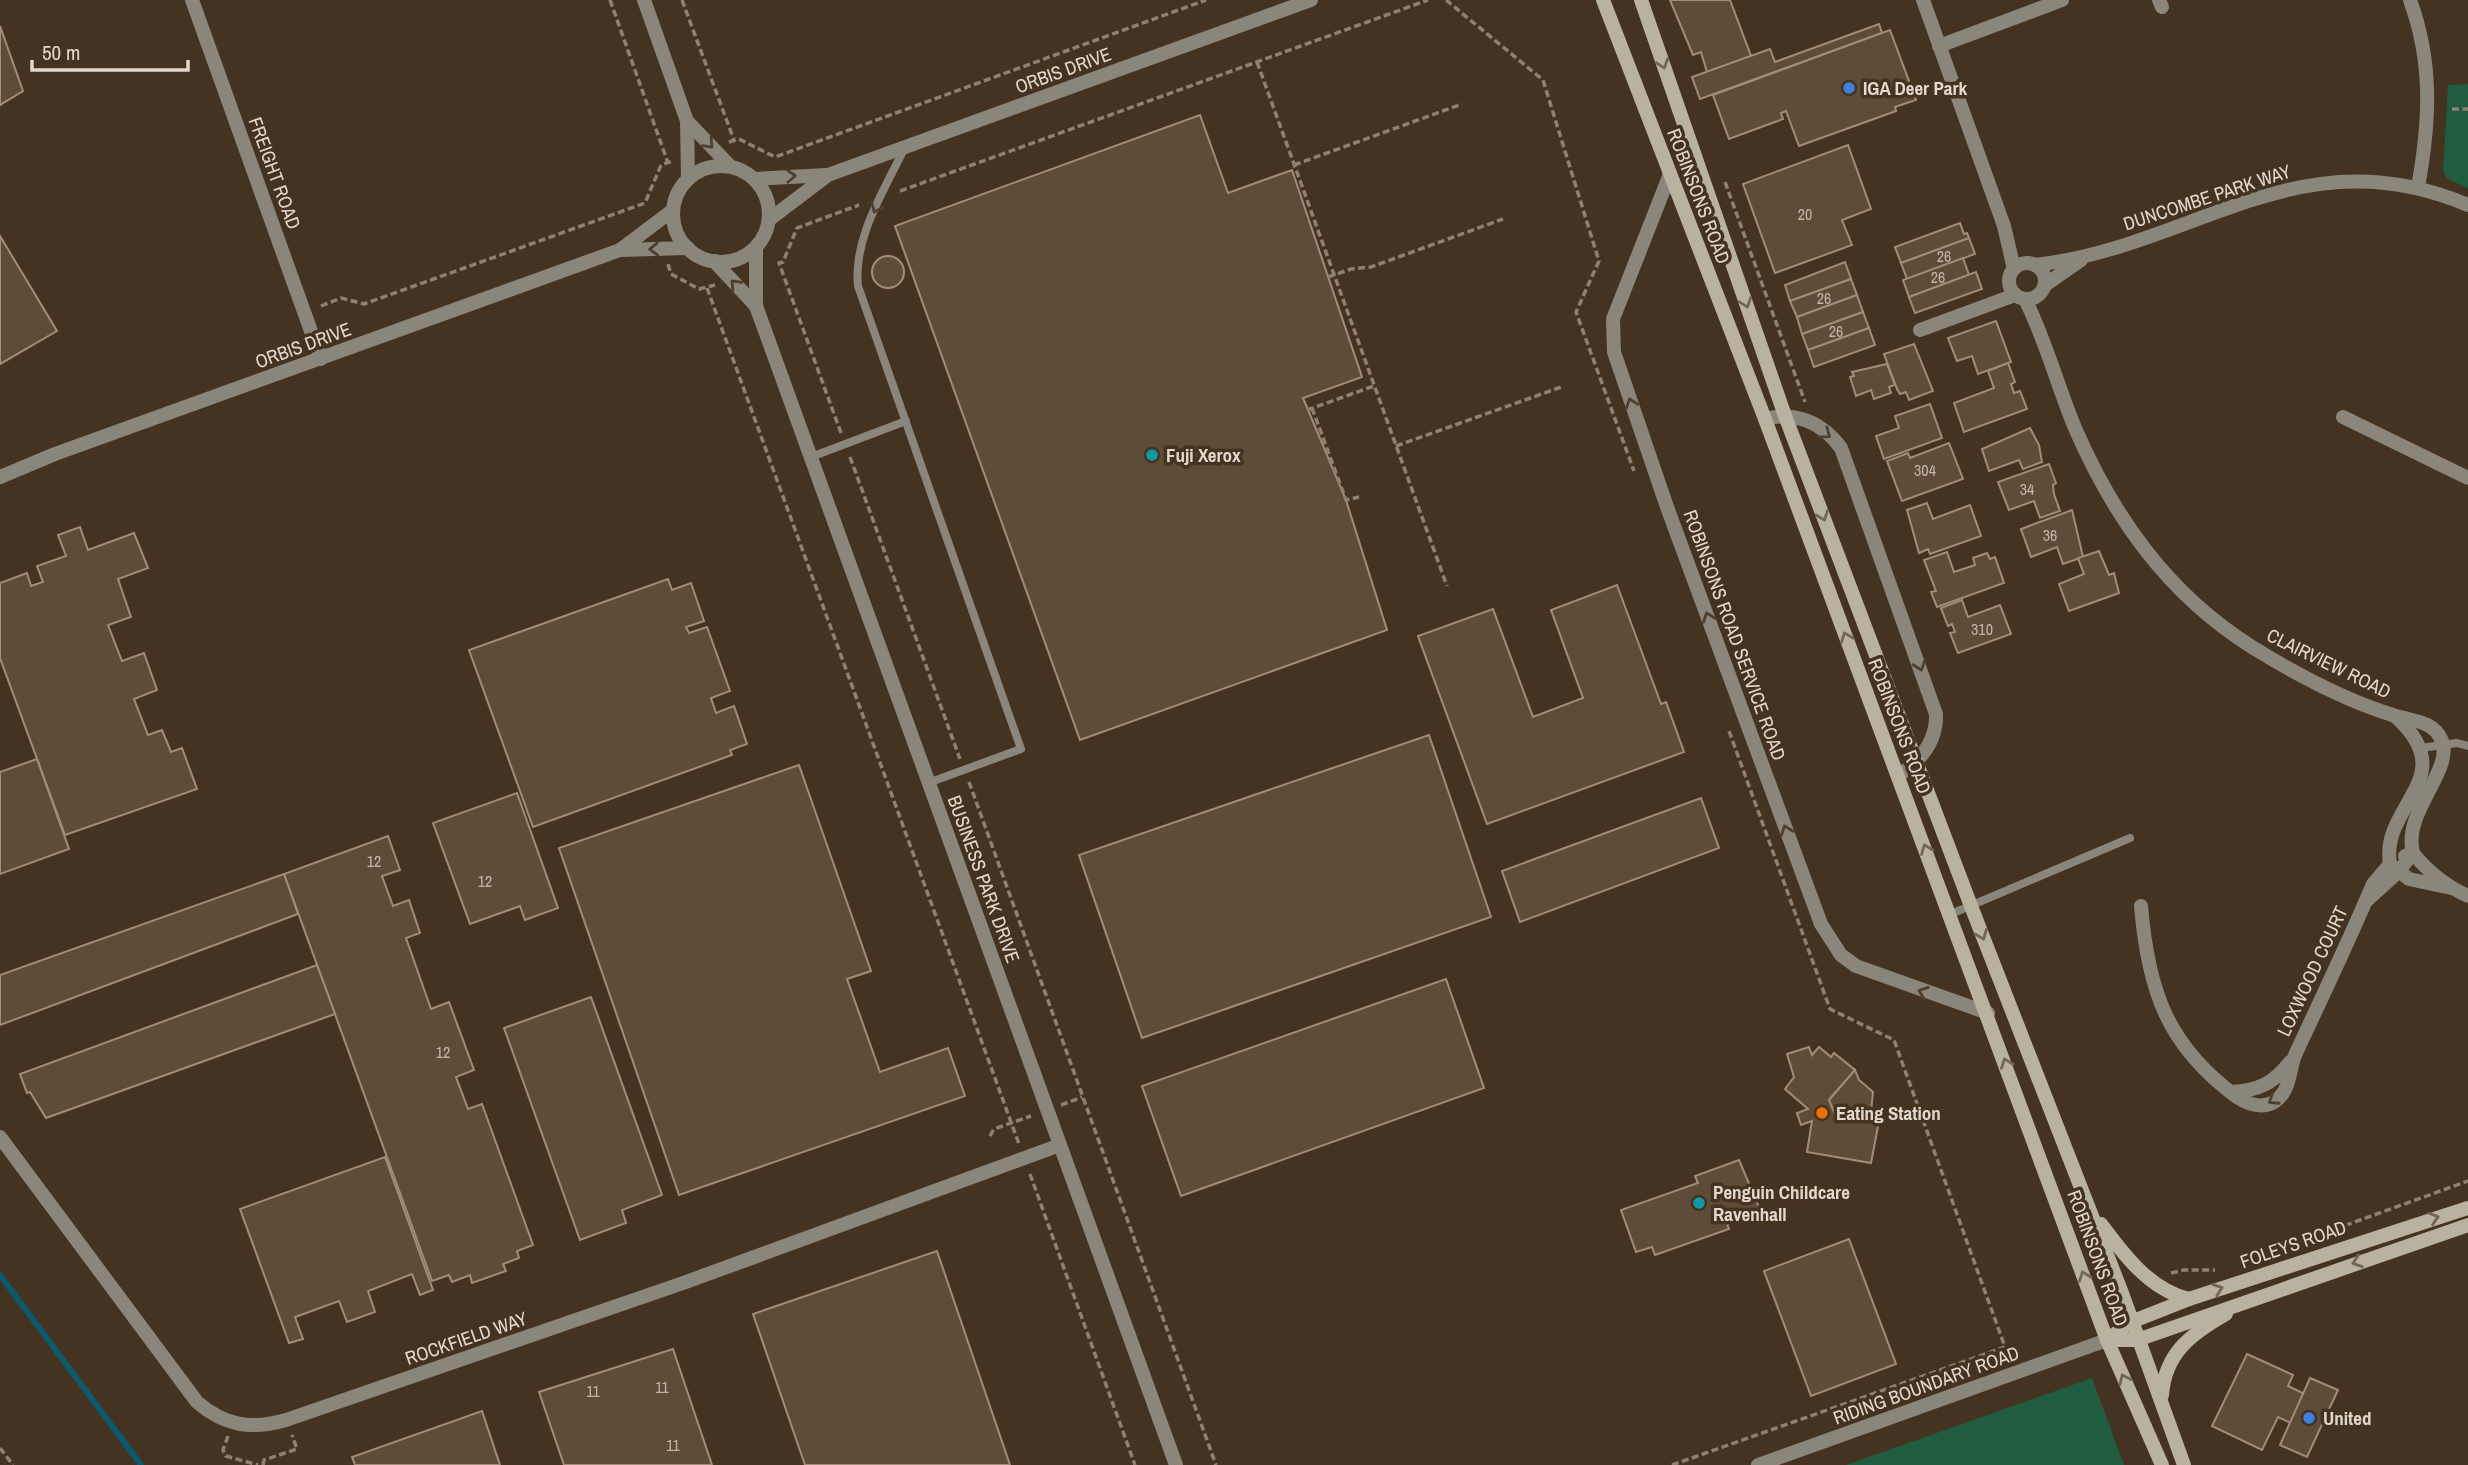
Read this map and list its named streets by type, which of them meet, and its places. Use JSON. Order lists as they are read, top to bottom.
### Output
{
  "streets": {
    "main road": ["ROBINSONS ROAD", "FOLEYS ROAD"],
    "street": [
      "ORBIS DRIVE",
      "FREIGHT ROAD",
      "DUNCOMBE PARK WAY",
      "ROBINSONS ROAD SERVICE ROAD",
      "CLAIRVIEW ROAD",
      "BUSINESS PARK DRIVE",
      "LOXWOOD COURT",
      "ROCKFIELD WAY",
      "RIDING BOUNDARY ROAD"
    ]
  },
  "crossings": [
    ["ORBIS DRIVE", "FREIGHT ROAD"],
    ["ORBIS DRIVE", "BUSINESS PARK DRIVE"],
    ["ROBINSONS ROAD", "ROBINSONS ROAD SERVICE ROAD"],
    ["ROBINSONS ROAD", "FOLEYS ROAD"],
    ["ROBINSONS ROAD", "RIDING BOUNDARY ROAD"],
    ["DUNCOMBE PARK WAY", "CLAIRVIEW ROAD"],
    ["CLAIRVIEW ROAD", "LOXWOOD COURT"],
    ["BUSINESS PARK DRIVE", "ROCKFIELD WAY"],
    ["FOLEYS ROAD", "RIDING BOUNDARY ROAD"]
  ],
  "one_way": ["ROBINSONS ROAD SERVICE ROAD"],
  "places": [
    "IGA Deer Park",
    "Fuji Xerox",
    "Eating Station",
    "Penguin Childcare Ravenhall",
    "United"
  ],
  "house_numbers": [
    "20",
    "26",
    "26",
    "26",
    "26",
    "304",
    "34",
    "36",
    "310",
    "12",
    "12",
    "12",
    "11",
    "11",
    "11"
  ],
  "scale_bar": "50 m"
}
